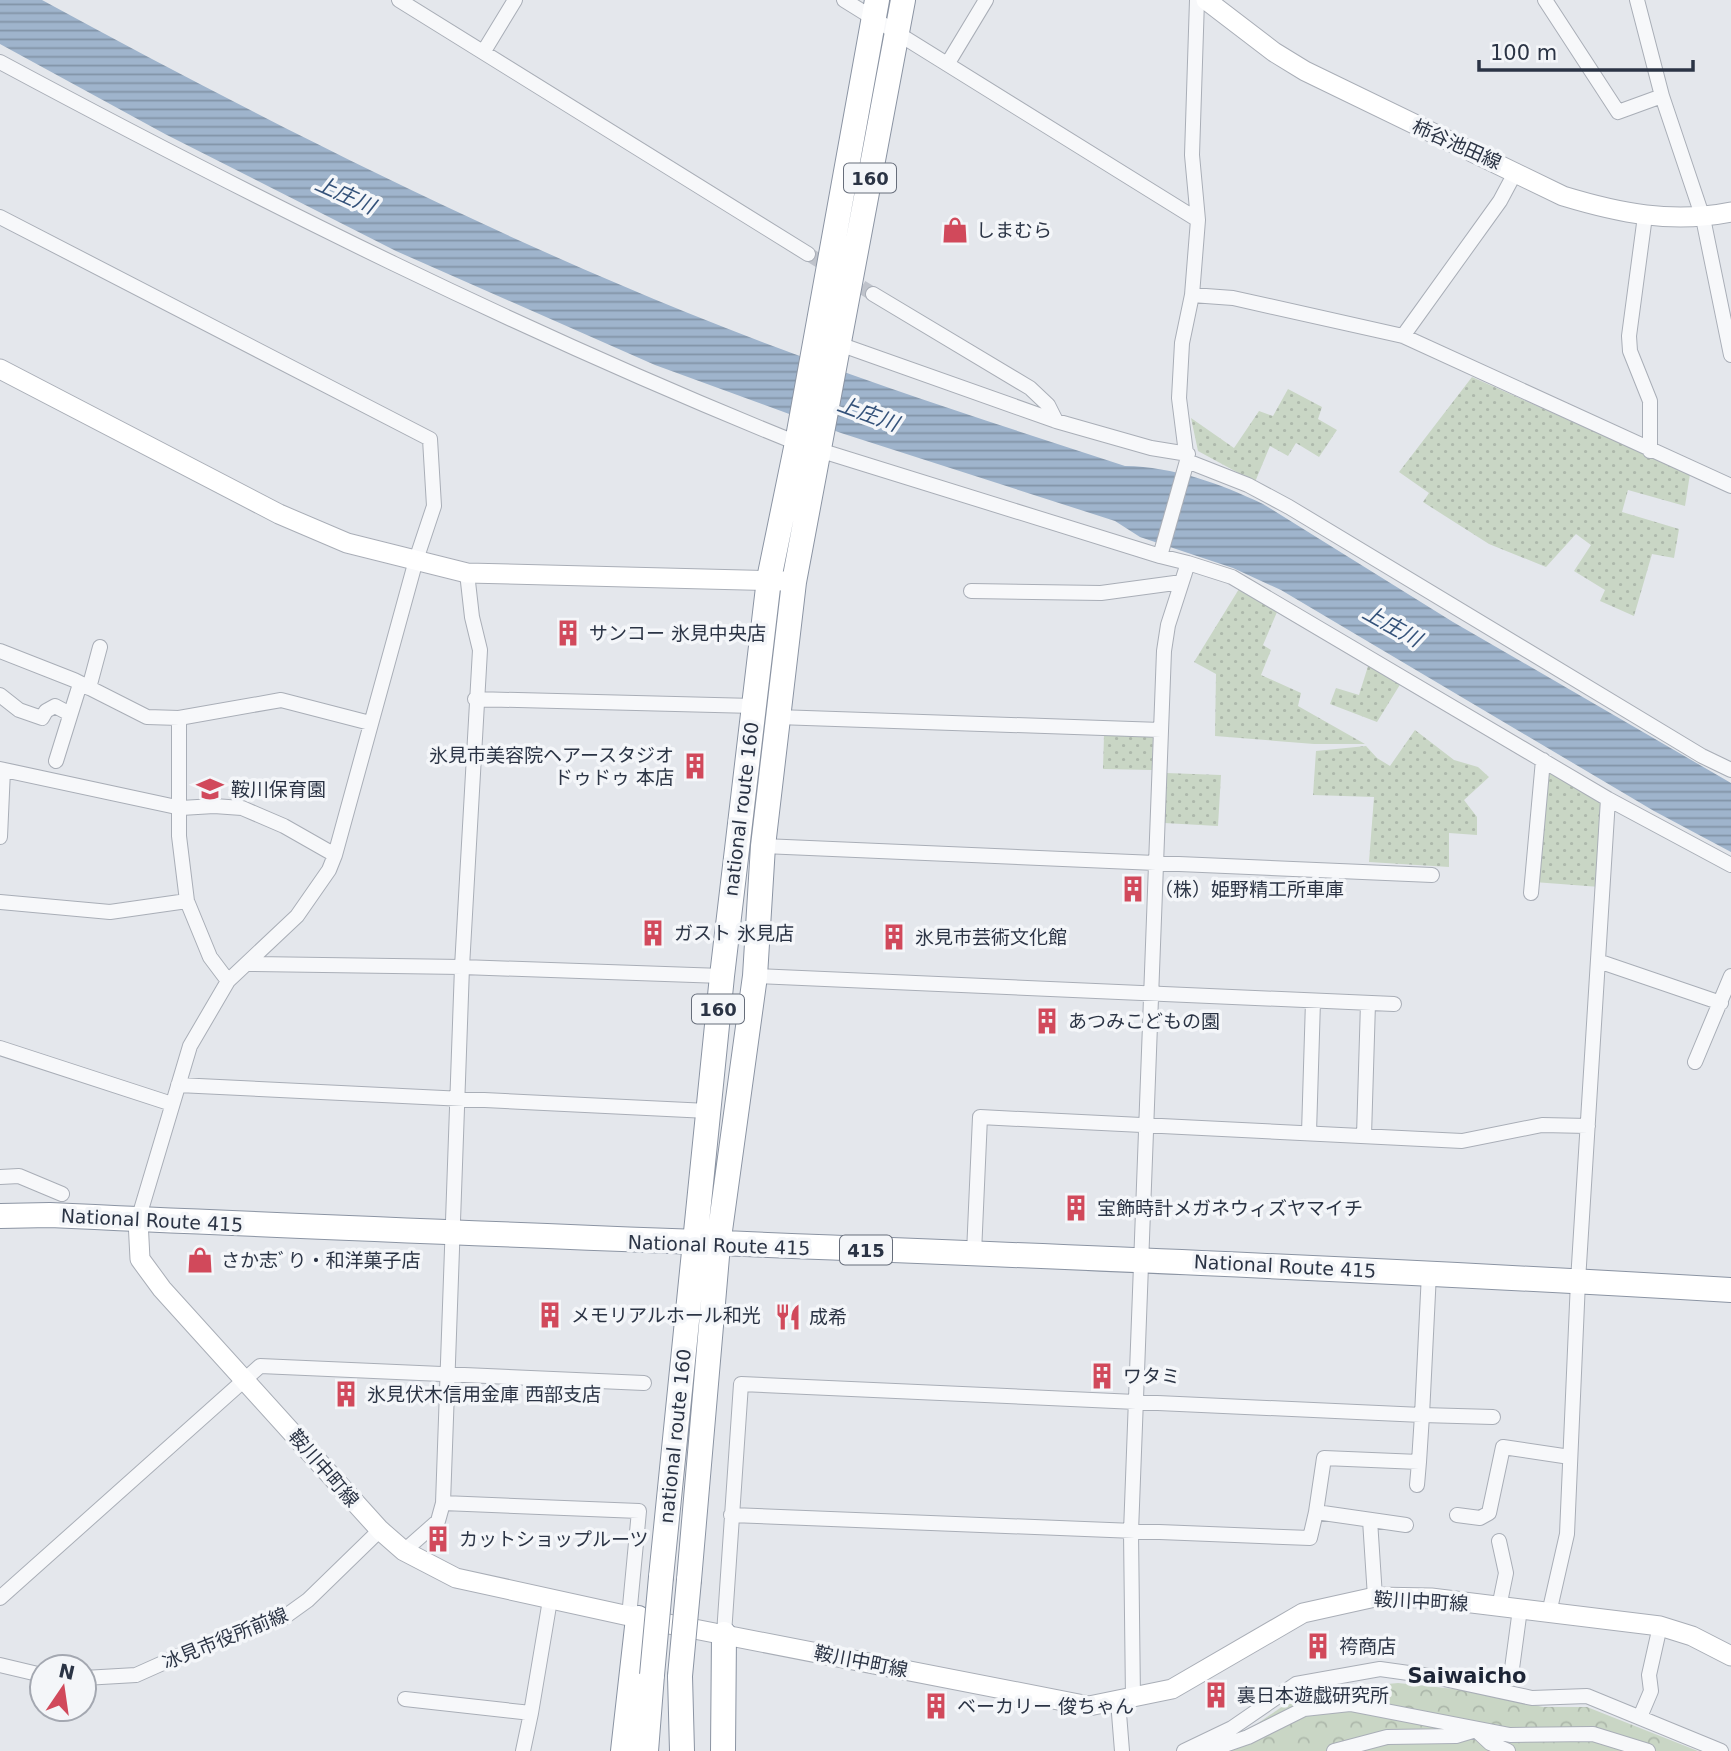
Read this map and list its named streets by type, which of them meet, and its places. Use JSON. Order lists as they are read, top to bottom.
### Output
{
  "streets": {
    "highway": [
      "160",
      "national route 160",
      "National Route 415",
      "415"
    ],
    "main road": ["柿谷池田線", "鞍川中町線"],
    "street": ["冰見市役所前線"]
  },
  "crossings": [
    ["160", "national route 160"],
    ["national route 160", "National Route 415"],
    ["National Route 415", "鞍川中町線"],
    ["鞍川中町線", "冰見市役所前線"]
  ],
  "districts": ["Saiwaicho"],
  "water": ["上庄川"],
  "places": {
    "shop": ["しまむら", "さか志ﾞり・和洋菓子店"],
    "building": [
      "サンコー 氷見中央店",
      "氷見市美容院ヘアースタジオ ドゥドゥ 本店",
      "（株）姫野精工所車庫",
      "ガスト 氷見店",
      "氷見市芸術文化館",
      "あつみこどもの園",
      "宝飾時計メガネウィズヤマイチ",
      "メモリアルホール和光",
      "ワタミ",
      "氷見伏木信用金庫 西部支店",
      "カットショップルーツ",
      "袴商店",
      "裏日本遊戯研究所",
      "ベーカリー 俊ちゃん"
    ],
    "school or university": ["鞍川保育園"],
    "restaurant": ["成希"]
  },
  "scale_bar": "100 m",
  "north": "top"
}
